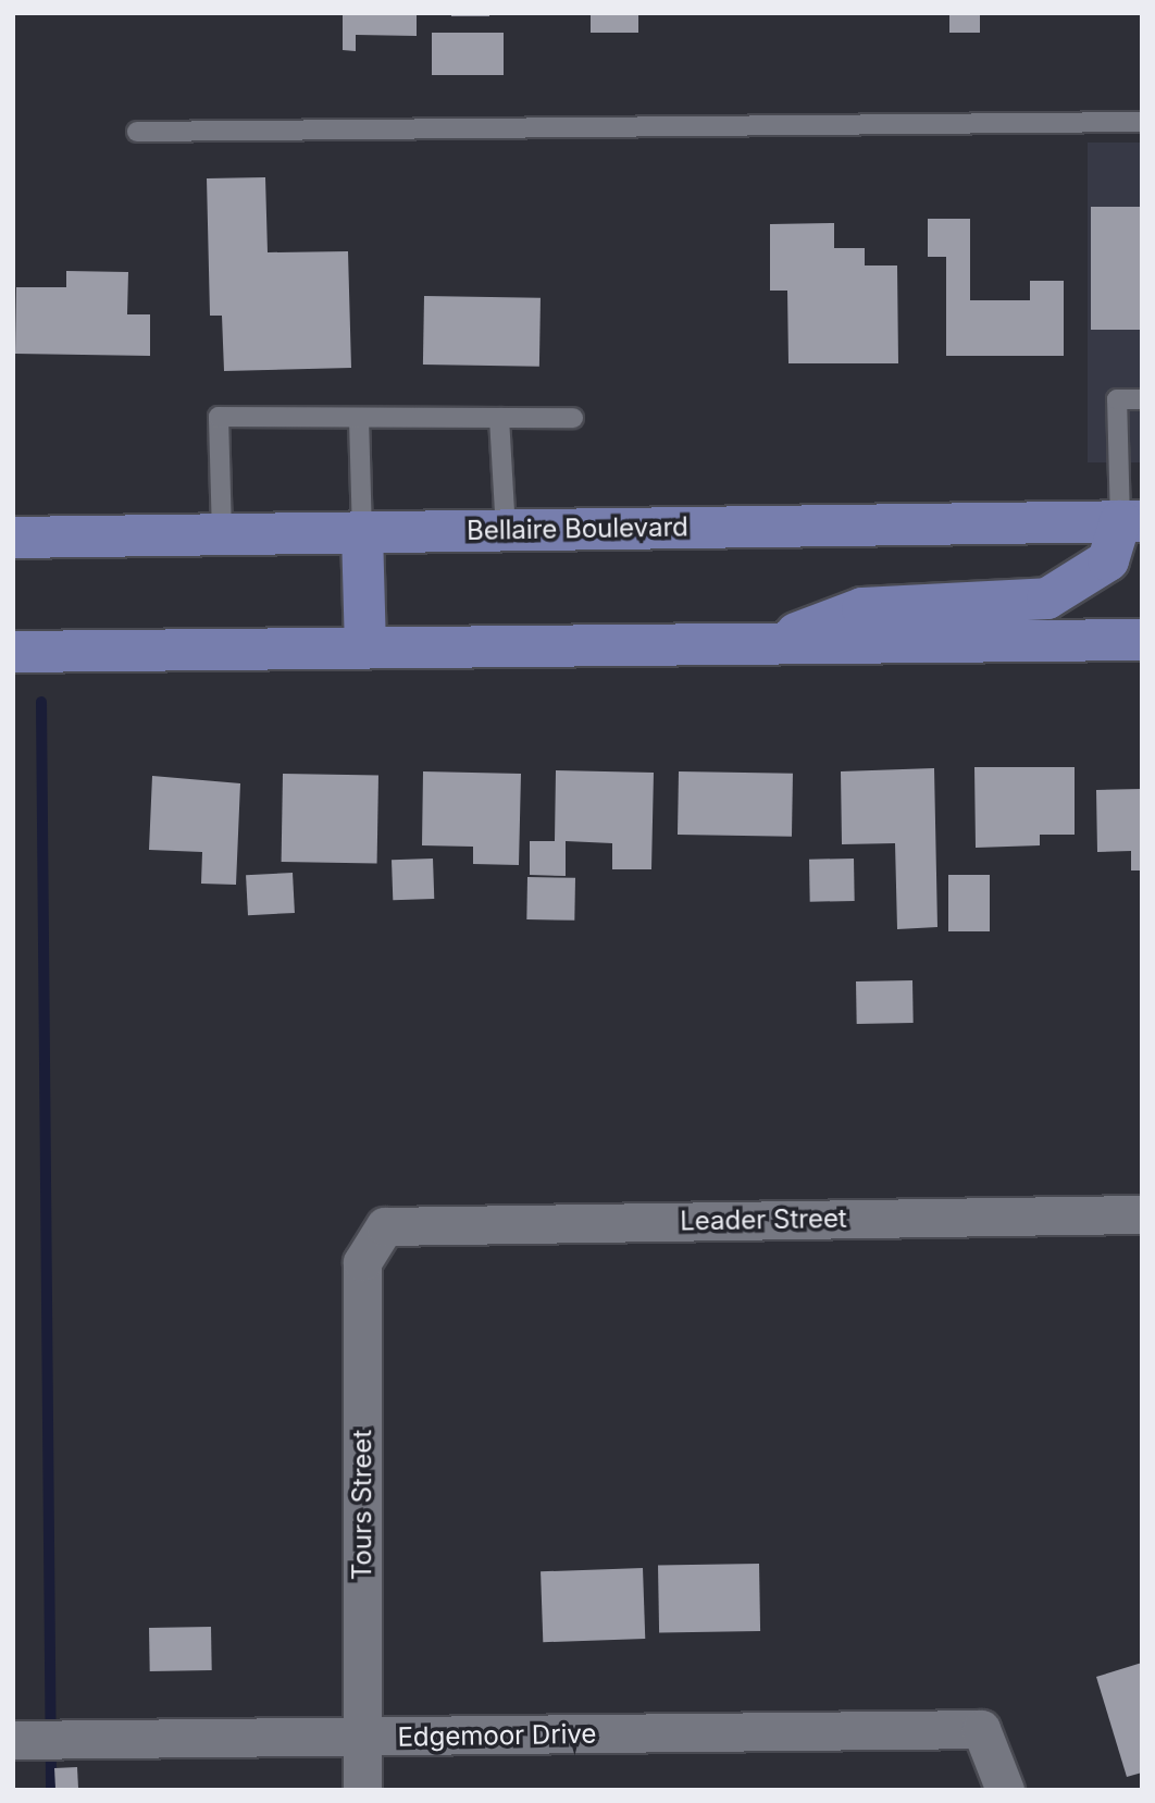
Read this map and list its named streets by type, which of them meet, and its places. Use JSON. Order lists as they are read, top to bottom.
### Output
{
  "streets": {
    "main road": ["Bellaire Boulevard"],
    "street": ["Leader Street", "Tours Street", "Edgemoor Drive"]
  },
  "crossings": [
    ["Leader Street", "Tours Street"],
    ["Tours Street", "Edgemoor Drive"]
  ]
}
